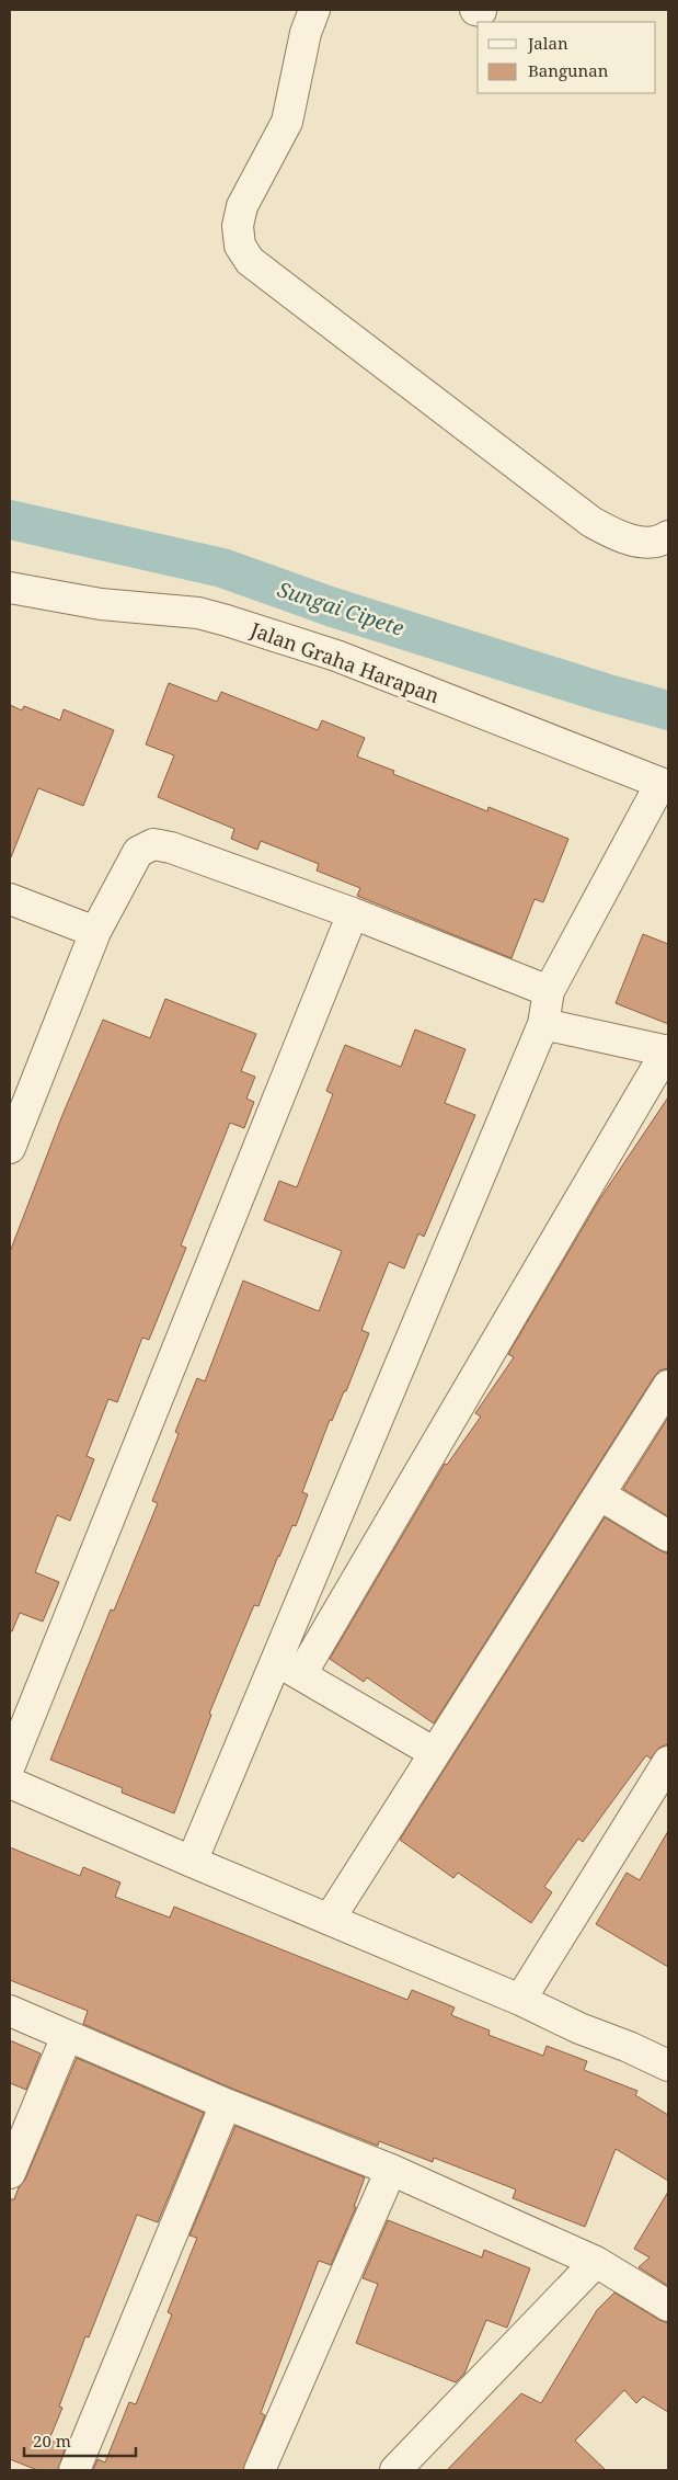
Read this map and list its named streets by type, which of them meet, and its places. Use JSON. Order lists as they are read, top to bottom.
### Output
{
  "streets": {
    "street": ["Jalan Graha Harapan"]
  },
  "water": ["Sungai Cipete"],
  "legend": ["Jalan", "Bangunan"],
  "scale_bar": "20 m"
}
